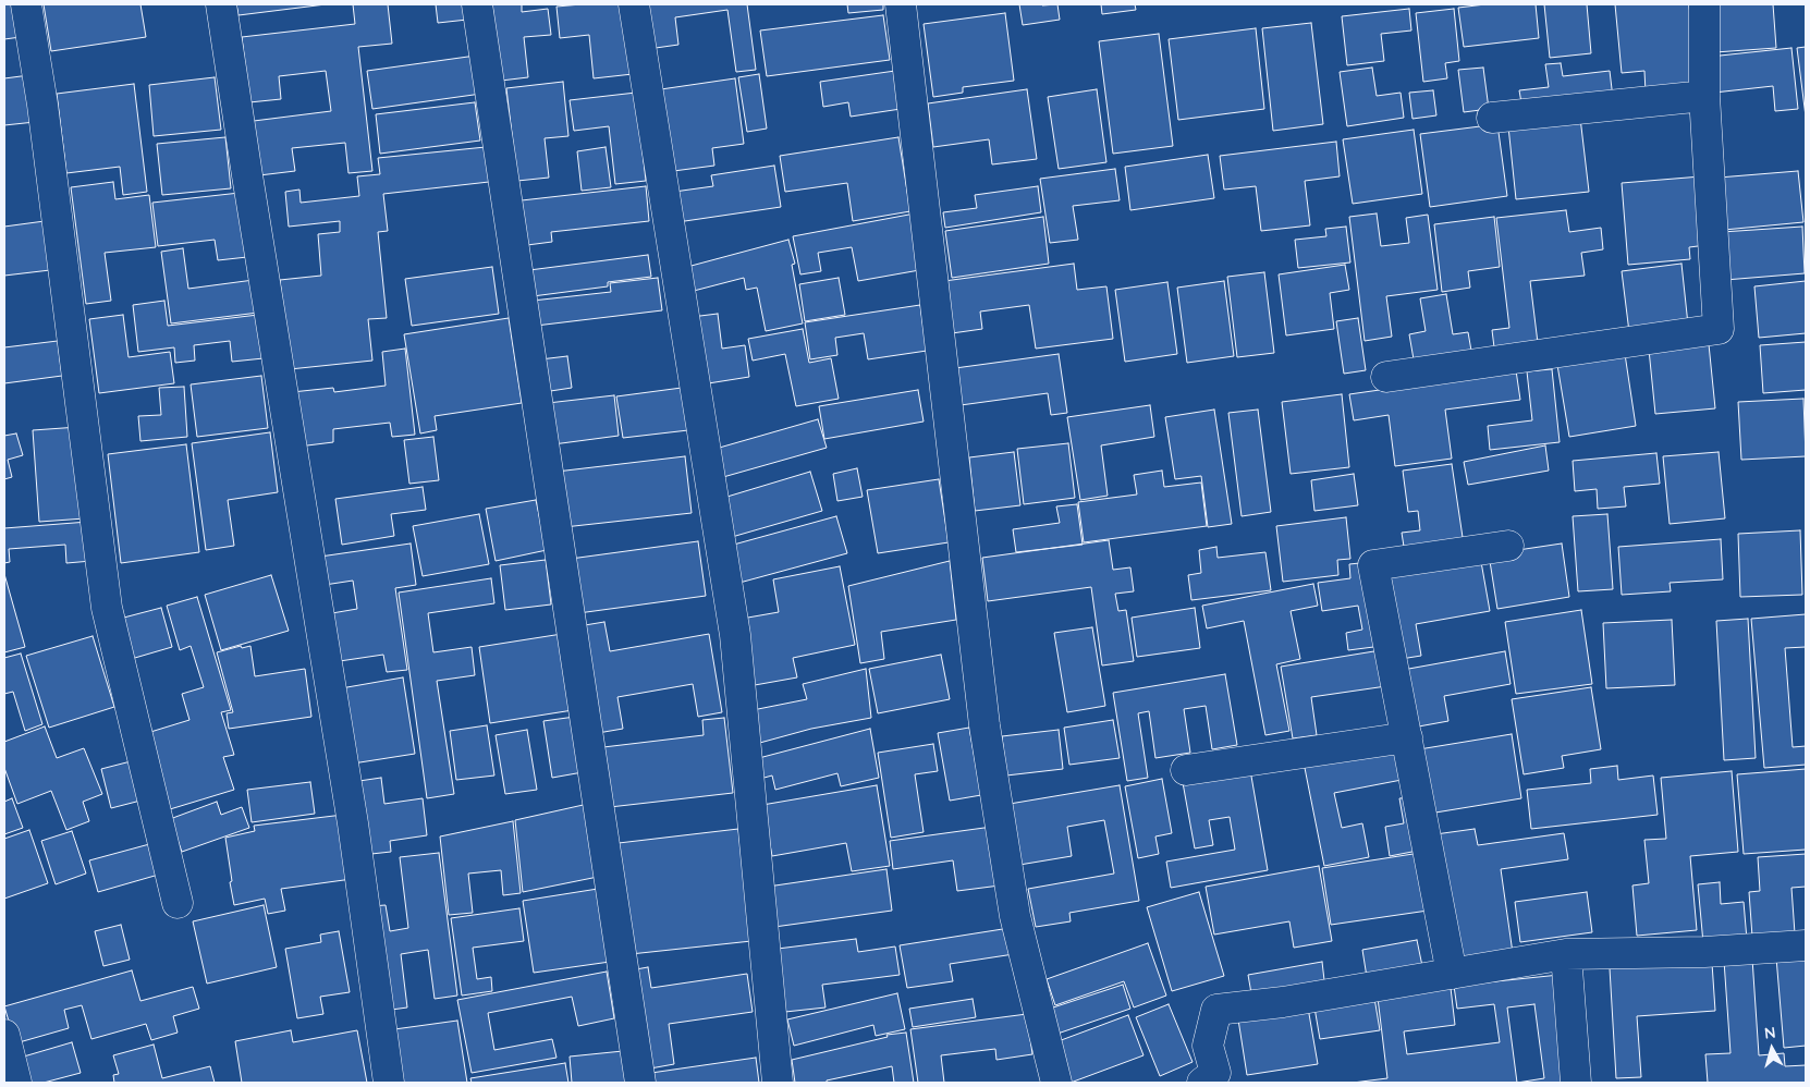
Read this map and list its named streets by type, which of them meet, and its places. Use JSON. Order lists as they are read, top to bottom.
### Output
{
  "north": "top"
}
